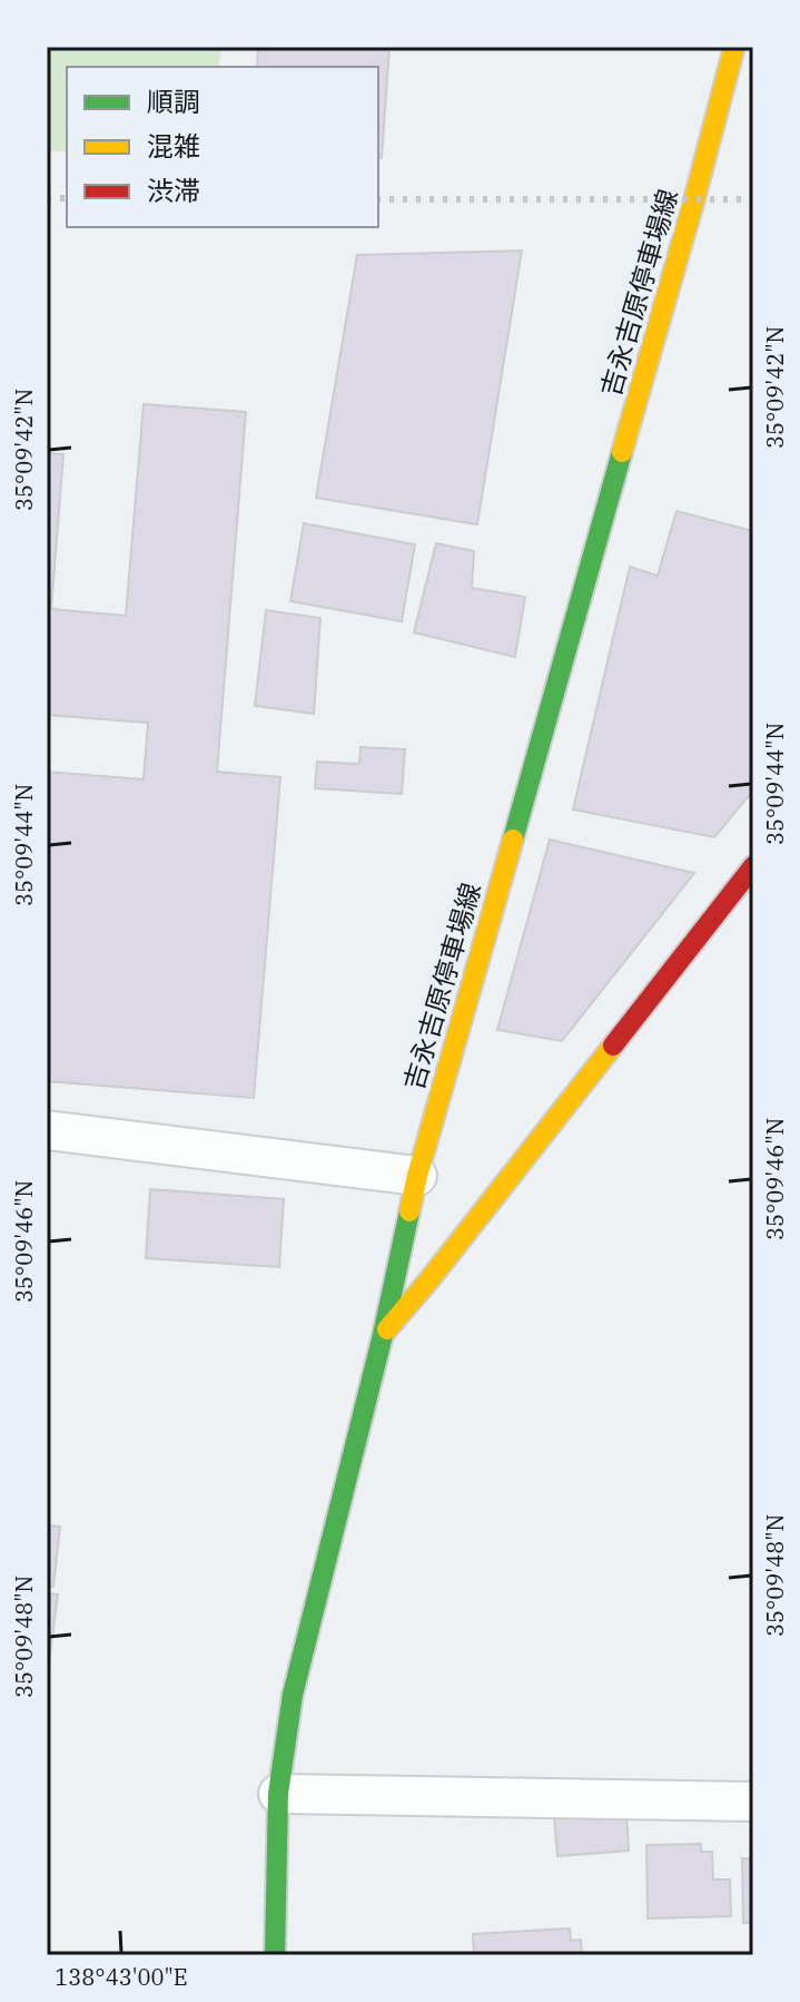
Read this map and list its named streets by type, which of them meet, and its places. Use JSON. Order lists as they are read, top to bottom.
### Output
{
  "streets": {
    "main road": ["吉永吉原停車場線"]
  },
  "legend": ["順調", "混雑", "渋滞"],
  "coordinates": [
    "35°09'42\"N",
    "35°09'44\"N",
    "35°09'46\"N",
    "35°09'48\"N",
    "138°43'00\"E"
  ]
}
